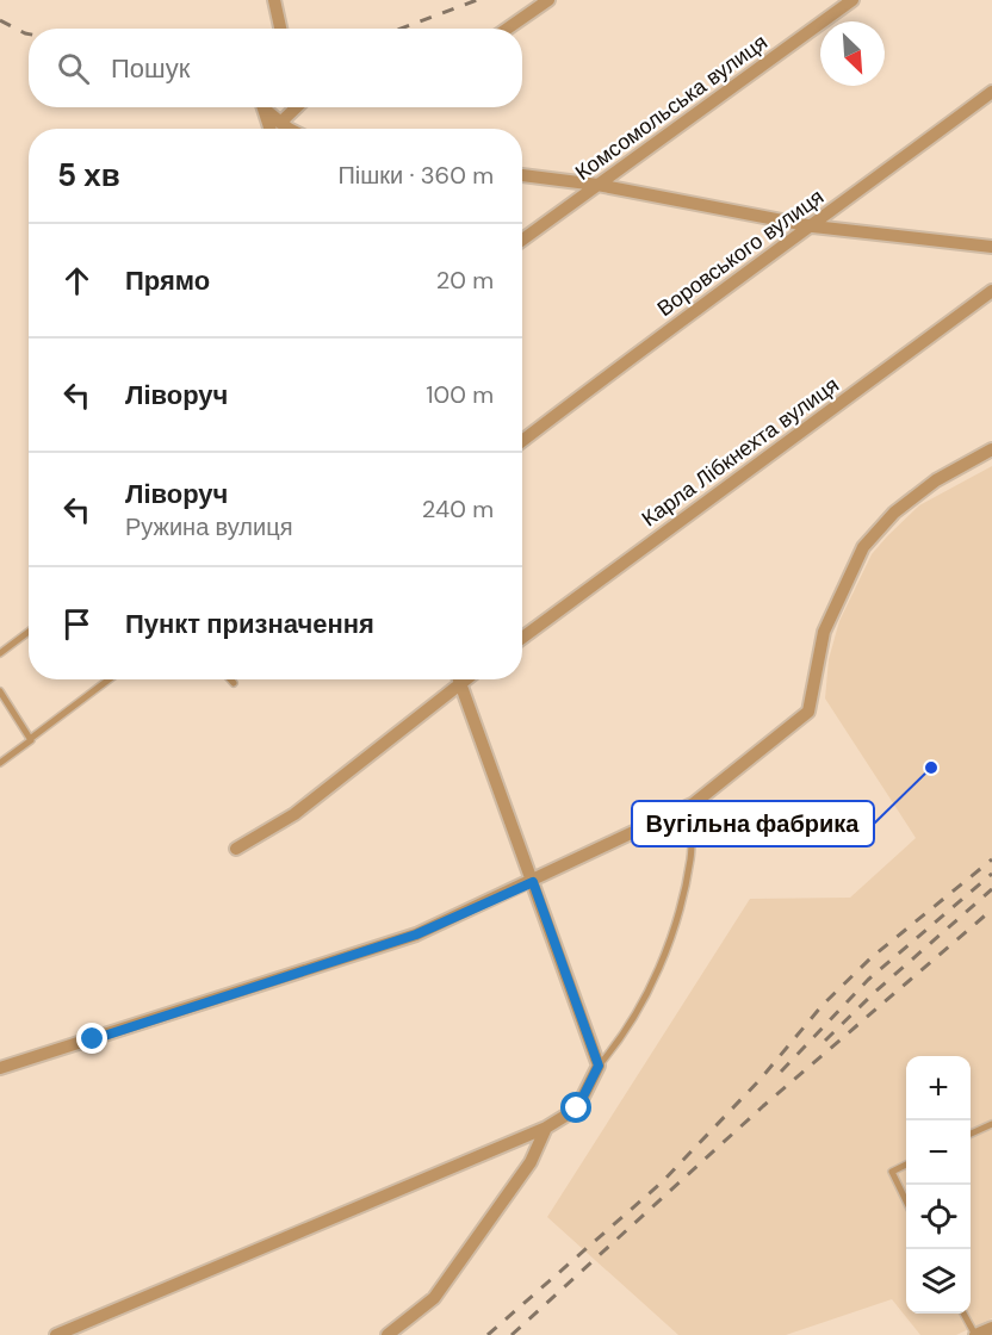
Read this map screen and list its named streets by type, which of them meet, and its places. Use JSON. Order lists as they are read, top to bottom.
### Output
{
  "streets": {
    "street": ["Комсомольська вулиця", "Воровського вулиця", "Карла Лібкнехта вулиця"]
  },
  "places": ["Вугільна фабрика"],
  "north": "bottom right",
  "page": {
    "search": "Пошук",
    "heading": ["5 хв", "Пішки · 360 m"],
    "list": [
      ["Прямо", "20 m"],
      ["Ліворуч", "100 m"],
      ["Ліворуч", "Ружина вулиця", "240 m"],
      "Пункт призначення"
    ],
    "map_buttons": ["+", "−"]
  }
}
